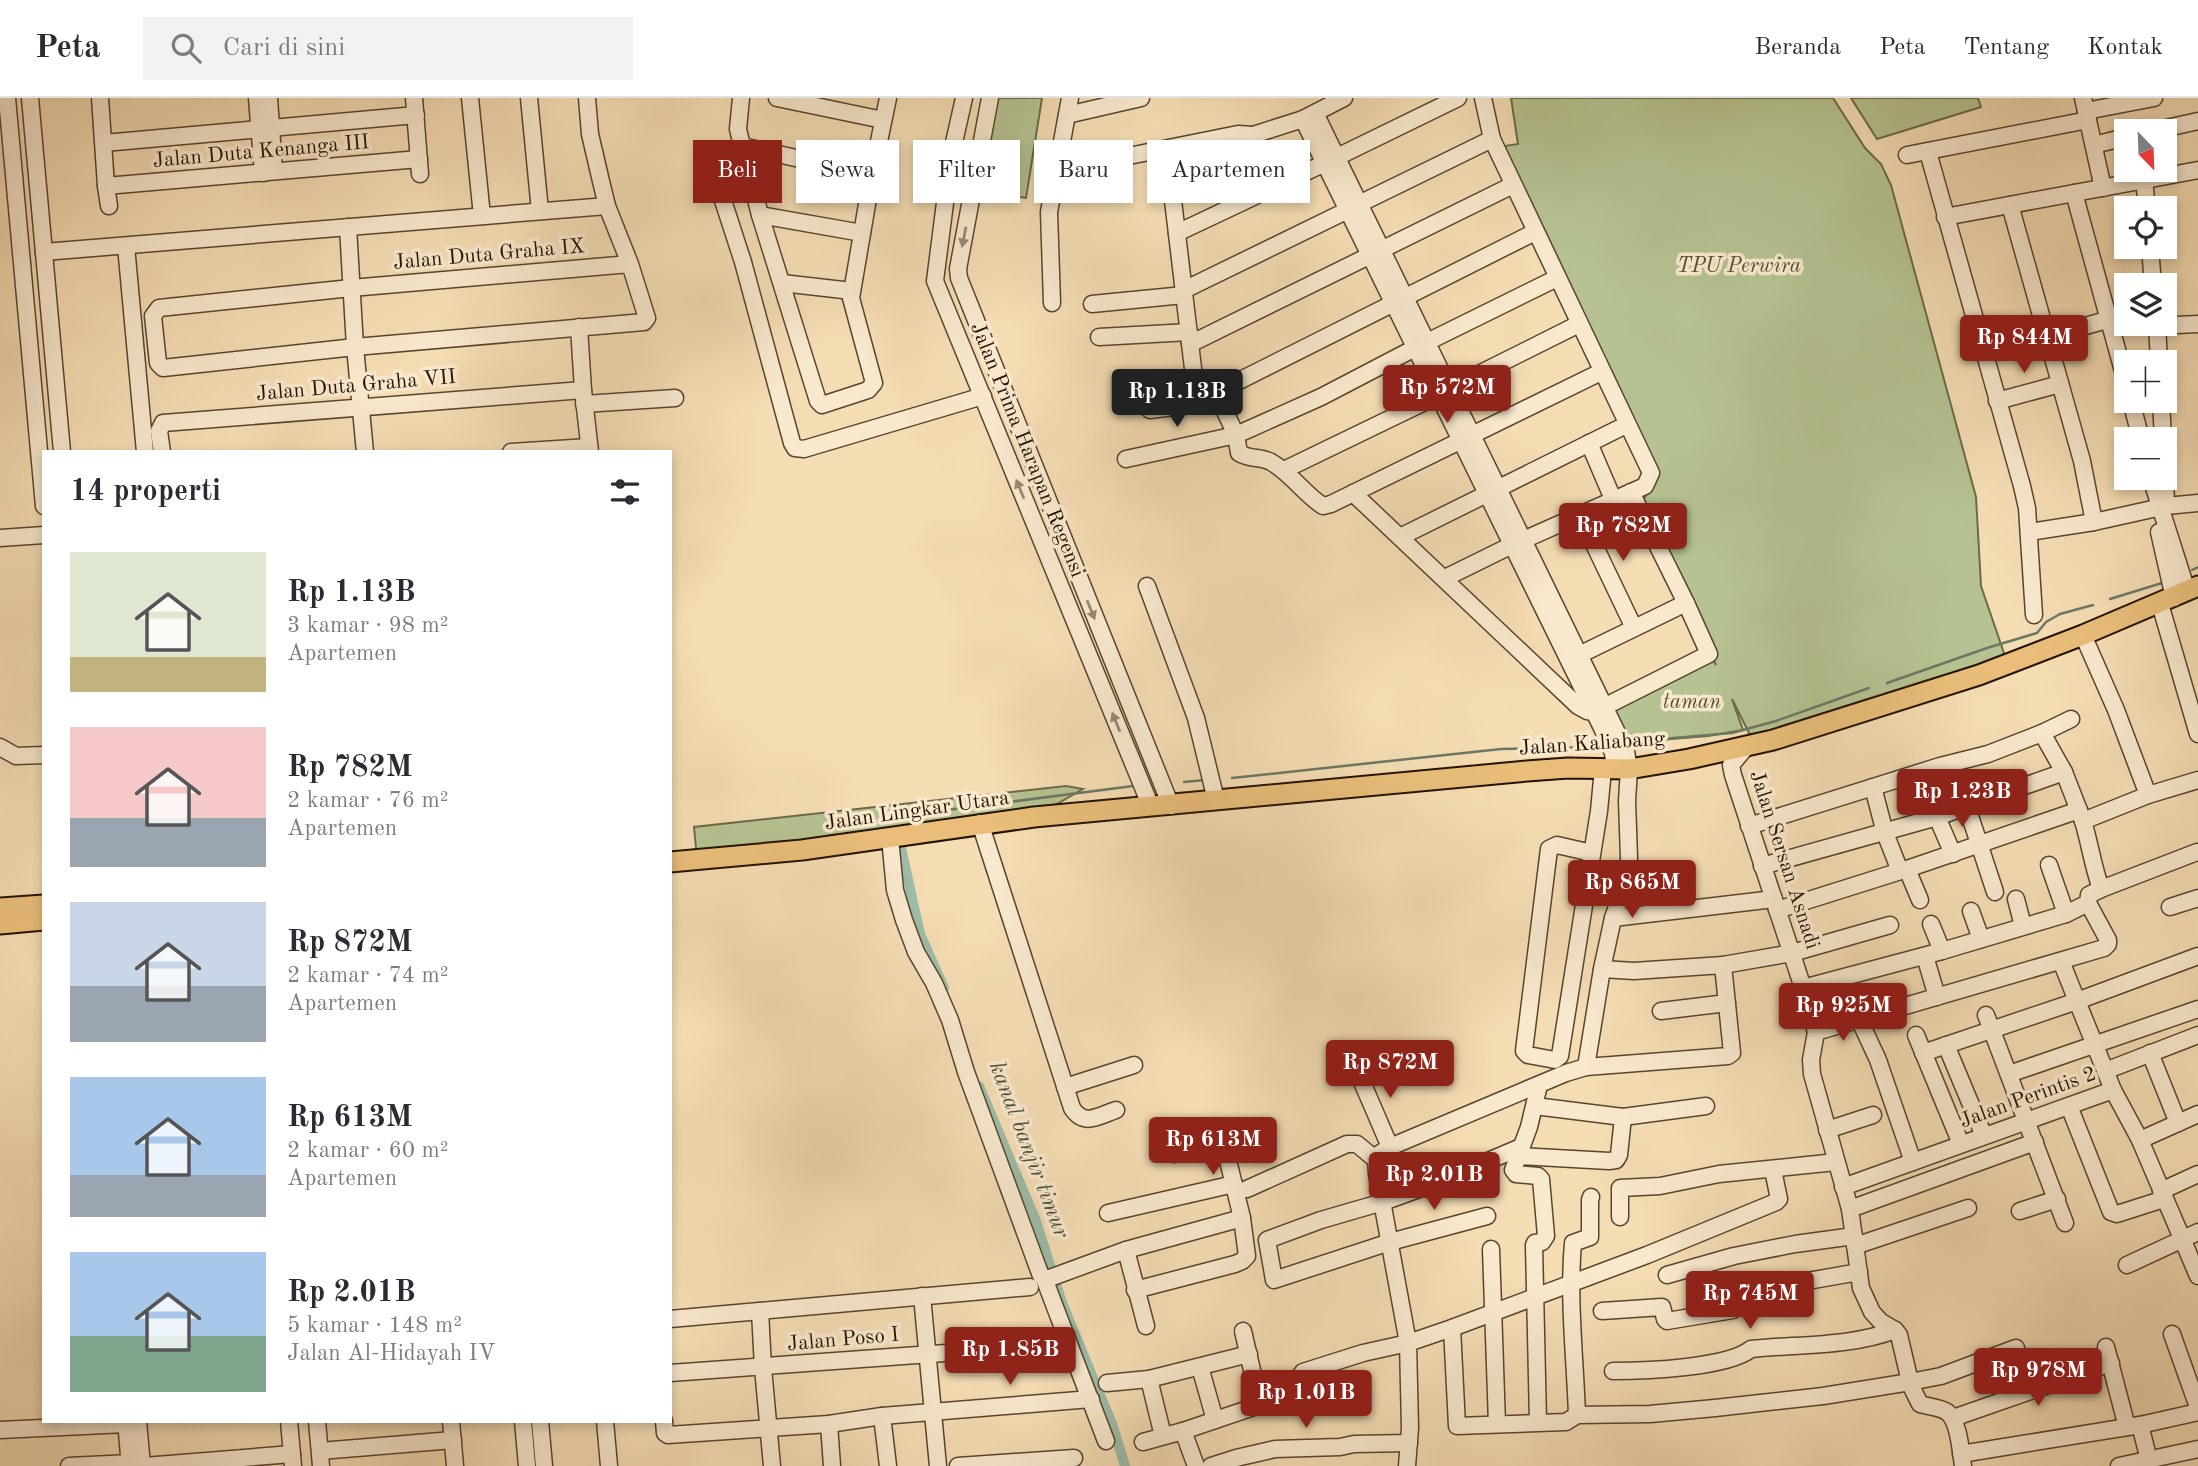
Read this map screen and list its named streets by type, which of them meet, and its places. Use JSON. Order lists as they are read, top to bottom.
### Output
{
  "streets": {
    "main road": ["Jalan Kaliabang", "Jalan Lingkar Utara"],
    "street": [
      "Jalan Duta Kenanga III",
      "Jalan Duta Graha IX",
      "Jalan Duta Graha VII",
      "Jalan Prima Harapan Regensi",
      "Jalan Sersan Asnadi",
      "Jalan Perintis 2",
      "Jalan Poso I"
    ]
  },
  "crossings": [
    ["Jalan Prima Harapan Regensi", "Jalan Kaliabang"],
    ["Jalan Prima Harapan Regensi", "Jalan Lingkar Utara"],
    ["Jalan Kaliabang", "Jalan Lingkar Utara"],
    ["Jalan Kaliabang", "Jalan Sersan Asnadi"]
  ],
  "water": ["kanal banjir timur"],
  "parks": ["TPU Perwira", "taman"],
  "north": "bottom right",
  "page": {
    "header": "Peta",
    "search": "Cari di sini",
    "nav": [
      "Beranda",
      "Peta",
      "Tentang",
      "Kontak"
    ],
    "map_buttons": ["+", "−"],
    "chip": [
      "Beli",
      "Sewa",
      "Filter",
      "Baru",
      "Apartemen"
    ],
    "price": [
      "Rp 844M",
      "Rp 572M",
      "Rp 1.13B",
      "Rp 782M",
      "Rp 1.23B",
      "Rp 865M",
      "Rp 925M",
      "Rp 872M",
      "Rp 613M",
      "Rp 2.01B",
      "Rp 745M",
      "Rp 1.85B",
      "Rp 978M",
      "Rp 1.01B"
    ],
    "heading": "14 properti",
    "list": [
      {
        "name": "Rp 1.13B",
        "note": "3 kamar · 98 m² · Apartemen"
      },
      {
        "name": "Rp 782M",
        "note": "2 kamar · 76 m² · Apartemen"
      },
      {
        "name": "Rp 872M",
        "note": "2 kamar · 74 m² · Apartemen"
      },
      {
        "name": "Rp 613M",
        "note": "2 kamar · 60 m² · Apartemen"
      },
      {
        "name": "Rp 2.01B",
        "note": "5 kamar · 148 m² · Jalan Al-Hidayah IV"
      }
    ]
  }
}
